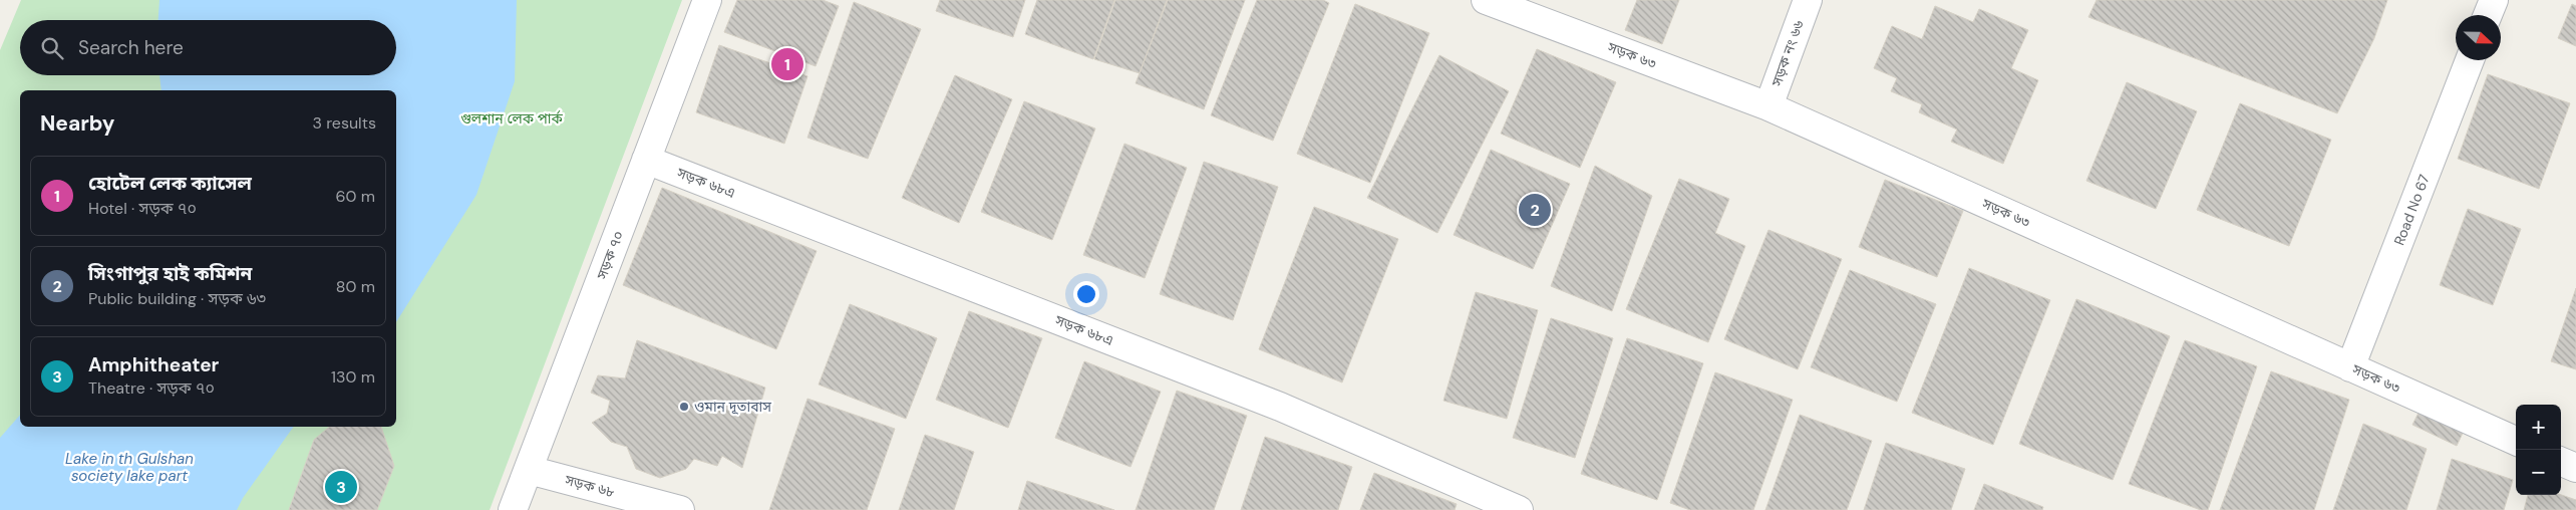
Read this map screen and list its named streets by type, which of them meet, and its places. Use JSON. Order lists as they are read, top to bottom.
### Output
{
  "streets": {
    "street": [
      "সড়ক নং ৬৬",
      "সড়ক ৬৩",
      "সড়ক ৬৮এ",
      "Road No 67",
      "সড়ক ৭০",
      "সড়ক ৬৮"
    ]
  },
  "crossings": [
    ["সড়ক নং ৬৬", "সড়ক ৬৩"],
    ["সড়ক ৬৩", "Road No 67"],
    ["সড়ক ৬৮এ", "সড়ক ৭০"],
    ["সড়ক ৭০", "সড়ক ৬৮"]
  ],
  "water": ["Lake in th Gulshan society lake part"],
  "parks": ["গুলশান লেক পার্ক"],
  "places": ["ওমান দূতাবাস"],
  "north": "right",
  "page": {
    "search": "Search here",
    "pins": ["1", "2", "3"],
    "heading": ["Nearby", "3 results"],
    "list": [
      {
        "mark": "1",
        "name": "হোটেল লেক ক্যাসেল",
        "note": "Hotel · সড়ক ৭০",
        "value": "60 m"
      },
      {
        "mark": "2",
        "name": "সিংগাপুর হাই কমিশন",
        "note": "Public building · সড়ক ৬৩",
        "value": "80 m"
      },
      {
        "mark": "3",
        "name": "Amphitheater",
        "note": "Theatre · সড়ক ৭০",
        "value": "130 m"
      }
    ],
    "map_buttons": ["+", "−"]
  }
}
